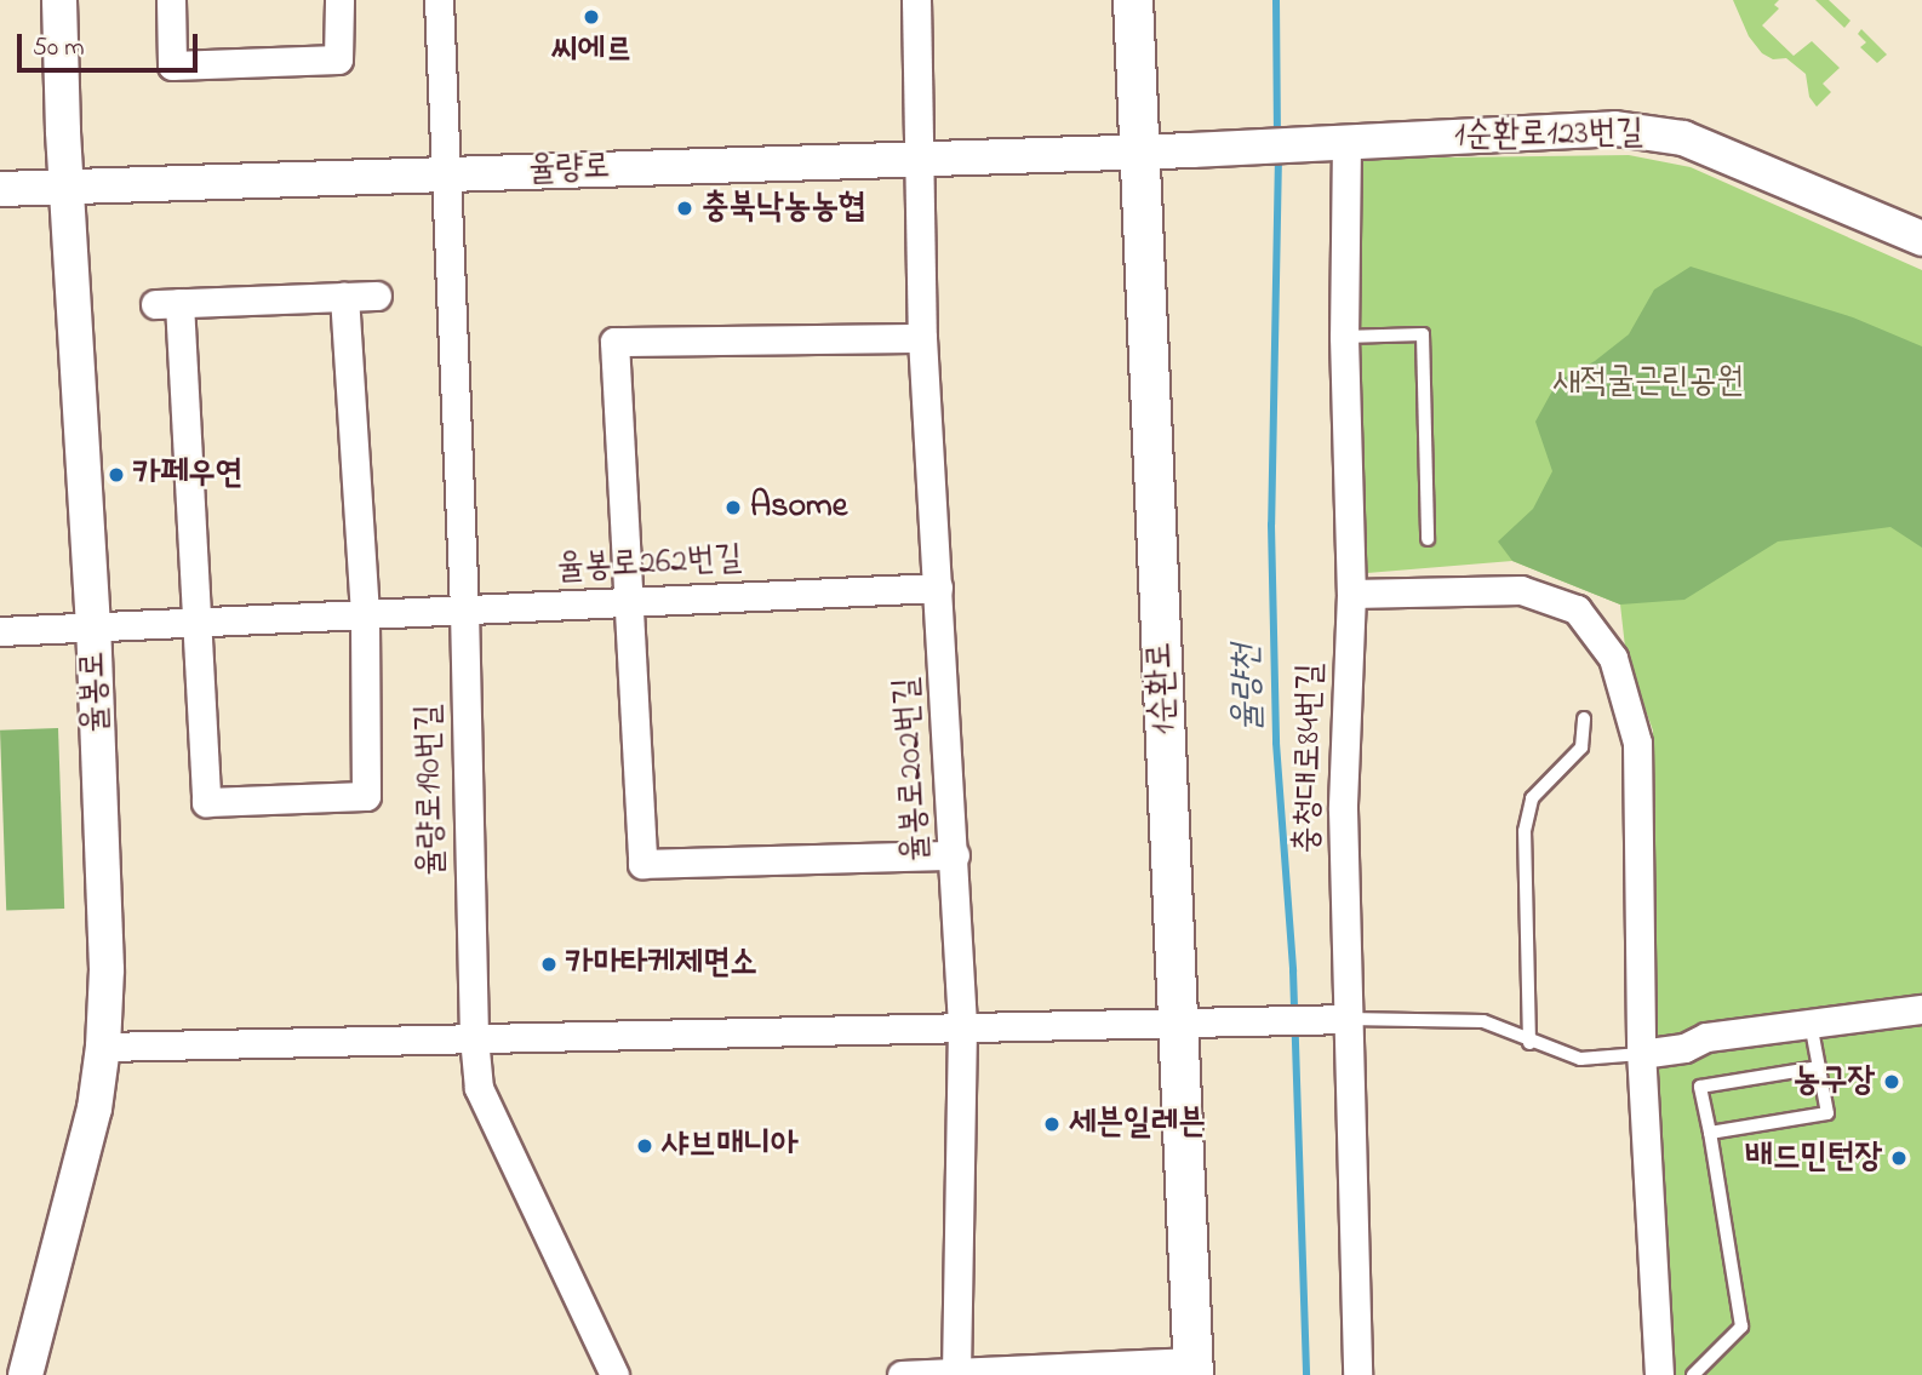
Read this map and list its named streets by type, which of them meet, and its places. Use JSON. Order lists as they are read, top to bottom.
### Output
{
  "streets": {
    "main road": ["1순환로"],
    "street": [
      "1순환로123번길",
      "율량로",
      "율봉로262번길",
      "율봉로",
      "충청대로84번길",
      "율봉로202번길",
      "율량로190번길"
    ]
  },
  "crossings": [
    ["1순환로123번길", "율량로"],
    ["1순환로123번길", "충청대로84번길"],
    ["율량로", "1순환로"],
    ["율량로", "율봉로"],
    ["율량로", "율봉로202번길"],
    ["율량로", "율량로190번길"],
    ["율봉로262번길", "율봉로"],
    ["율봉로262번길", "율봉로202번길"],
    ["율봉로262번길", "율량로190번길"]
  ],
  "water": ["율량천"],
  "parks": ["새적굴근린공원"],
  "places": [
    "씨에르",
    "충북낙농농협",
    "카페우연",
    "Asome",
    "카마타케제면소",
    "농구장",
    "세븐일레븐",
    "샤브매니아",
    "배드민턴장"
  ],
  "scale_bar": "50 m"
}
